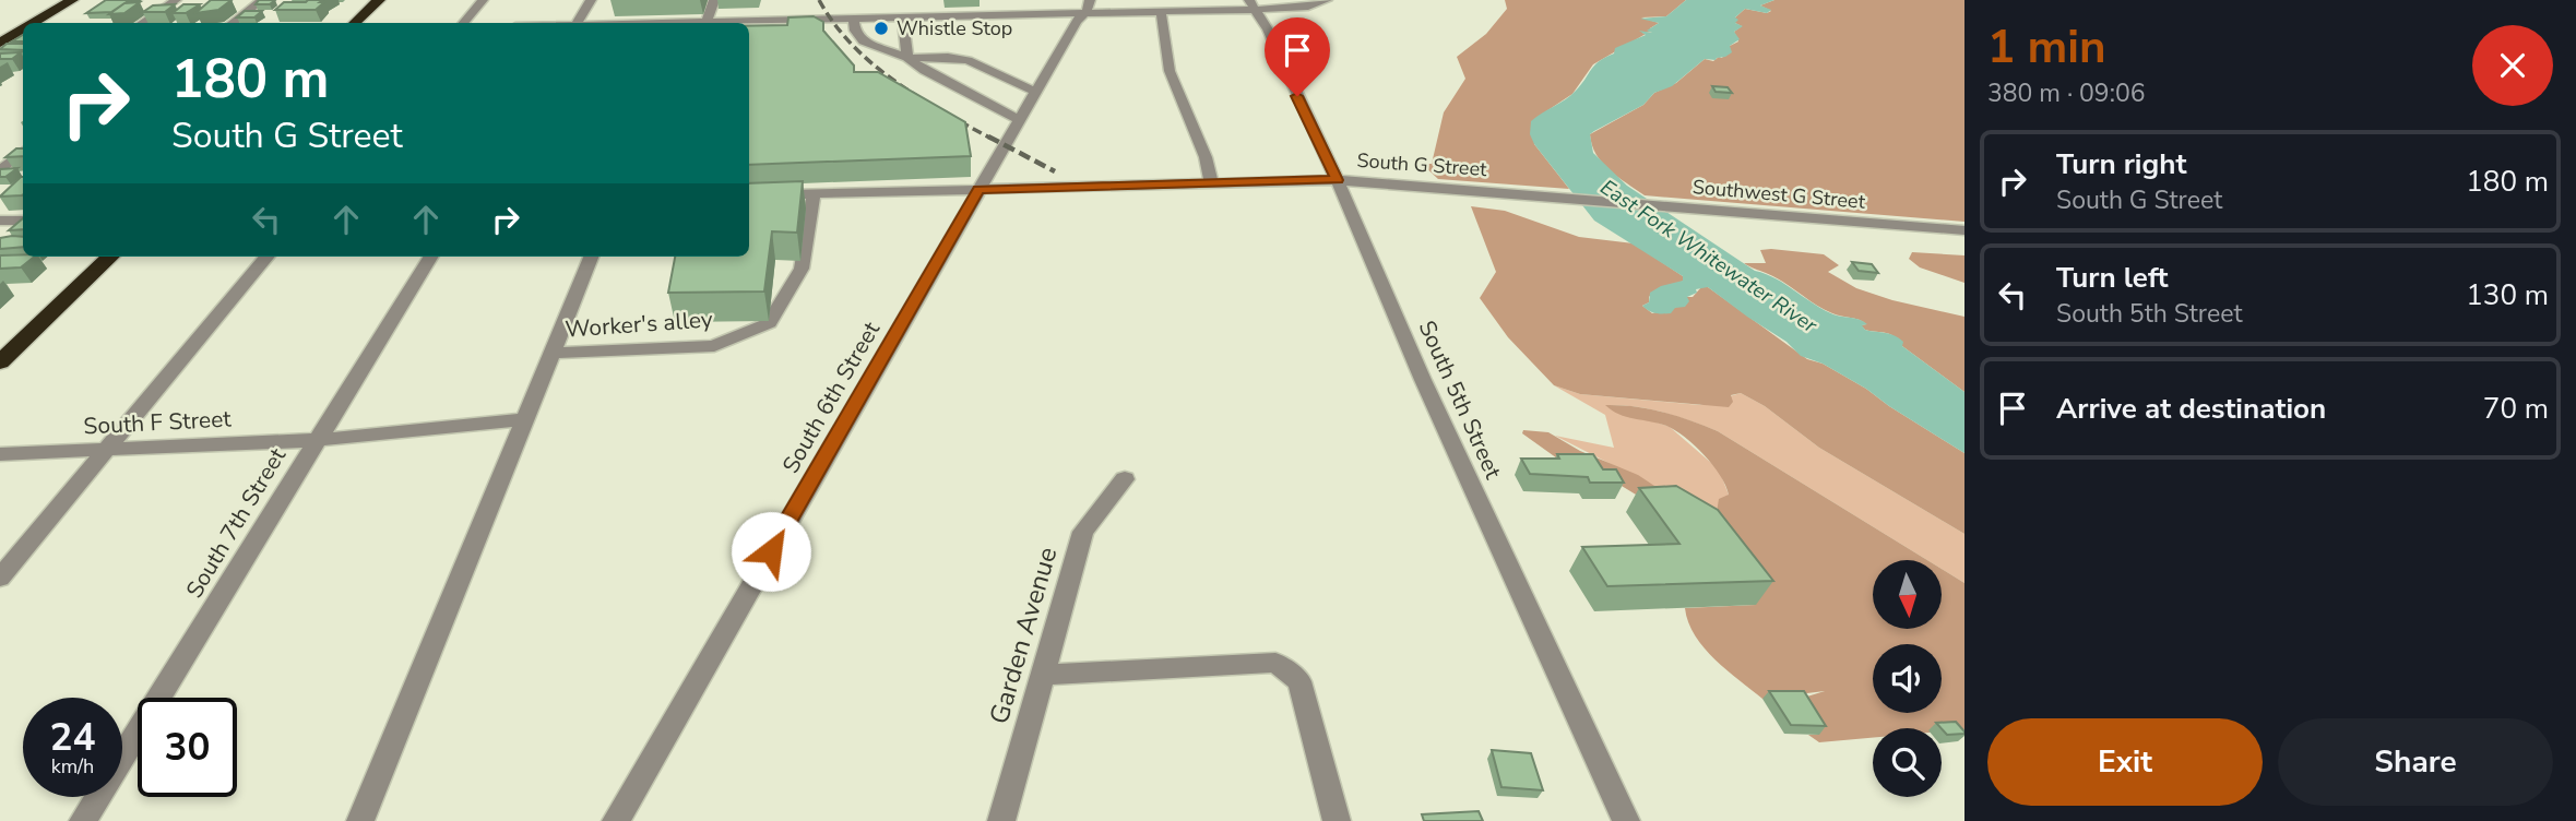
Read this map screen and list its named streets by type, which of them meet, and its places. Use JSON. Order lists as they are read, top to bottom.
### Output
{
  "streets": {
    "street": [
      "South G Street",
      "Southwest G Street",
      "Worker's alley",
      "South 6th Street",
      "South 5th Street",
      "South F Street",
      "South 7th Street",
      "Garden Avenue"
    ]
  },
  "crossings": [
    ["South G Street", "Southwest G Street"],
    ["South G Street", "Worker's alley"],
    ["South G Street", "South 6th Street"],
    ["South G Street", "South 5th Street"],
    ["South F Street", "South 7th Street"]
  ],
  "water": ["East Fork Whitewater River"],
  "places": ["Whistle Stop"],
  "north": "bottom",
  "page": {
    "heading": ["1 min", "380 m · 09:06"],
    "turn": ["180 m", "South G Street"],
    "list": [
      {
        "name": "Turn right",
        "note": "South G Street",
        "value": "180 m"
      },
      {
        "name": "Turn left",
        "note": "South 5th Street",
        "value": "130 m"
      },
      {
        "name": "Arrive at destination",
        "value": "70 m"
      }
    ],
    "speed": "24 km/h",
    "limit": "30",
    "buttons": ["Exit", "Share"]
  }
}
